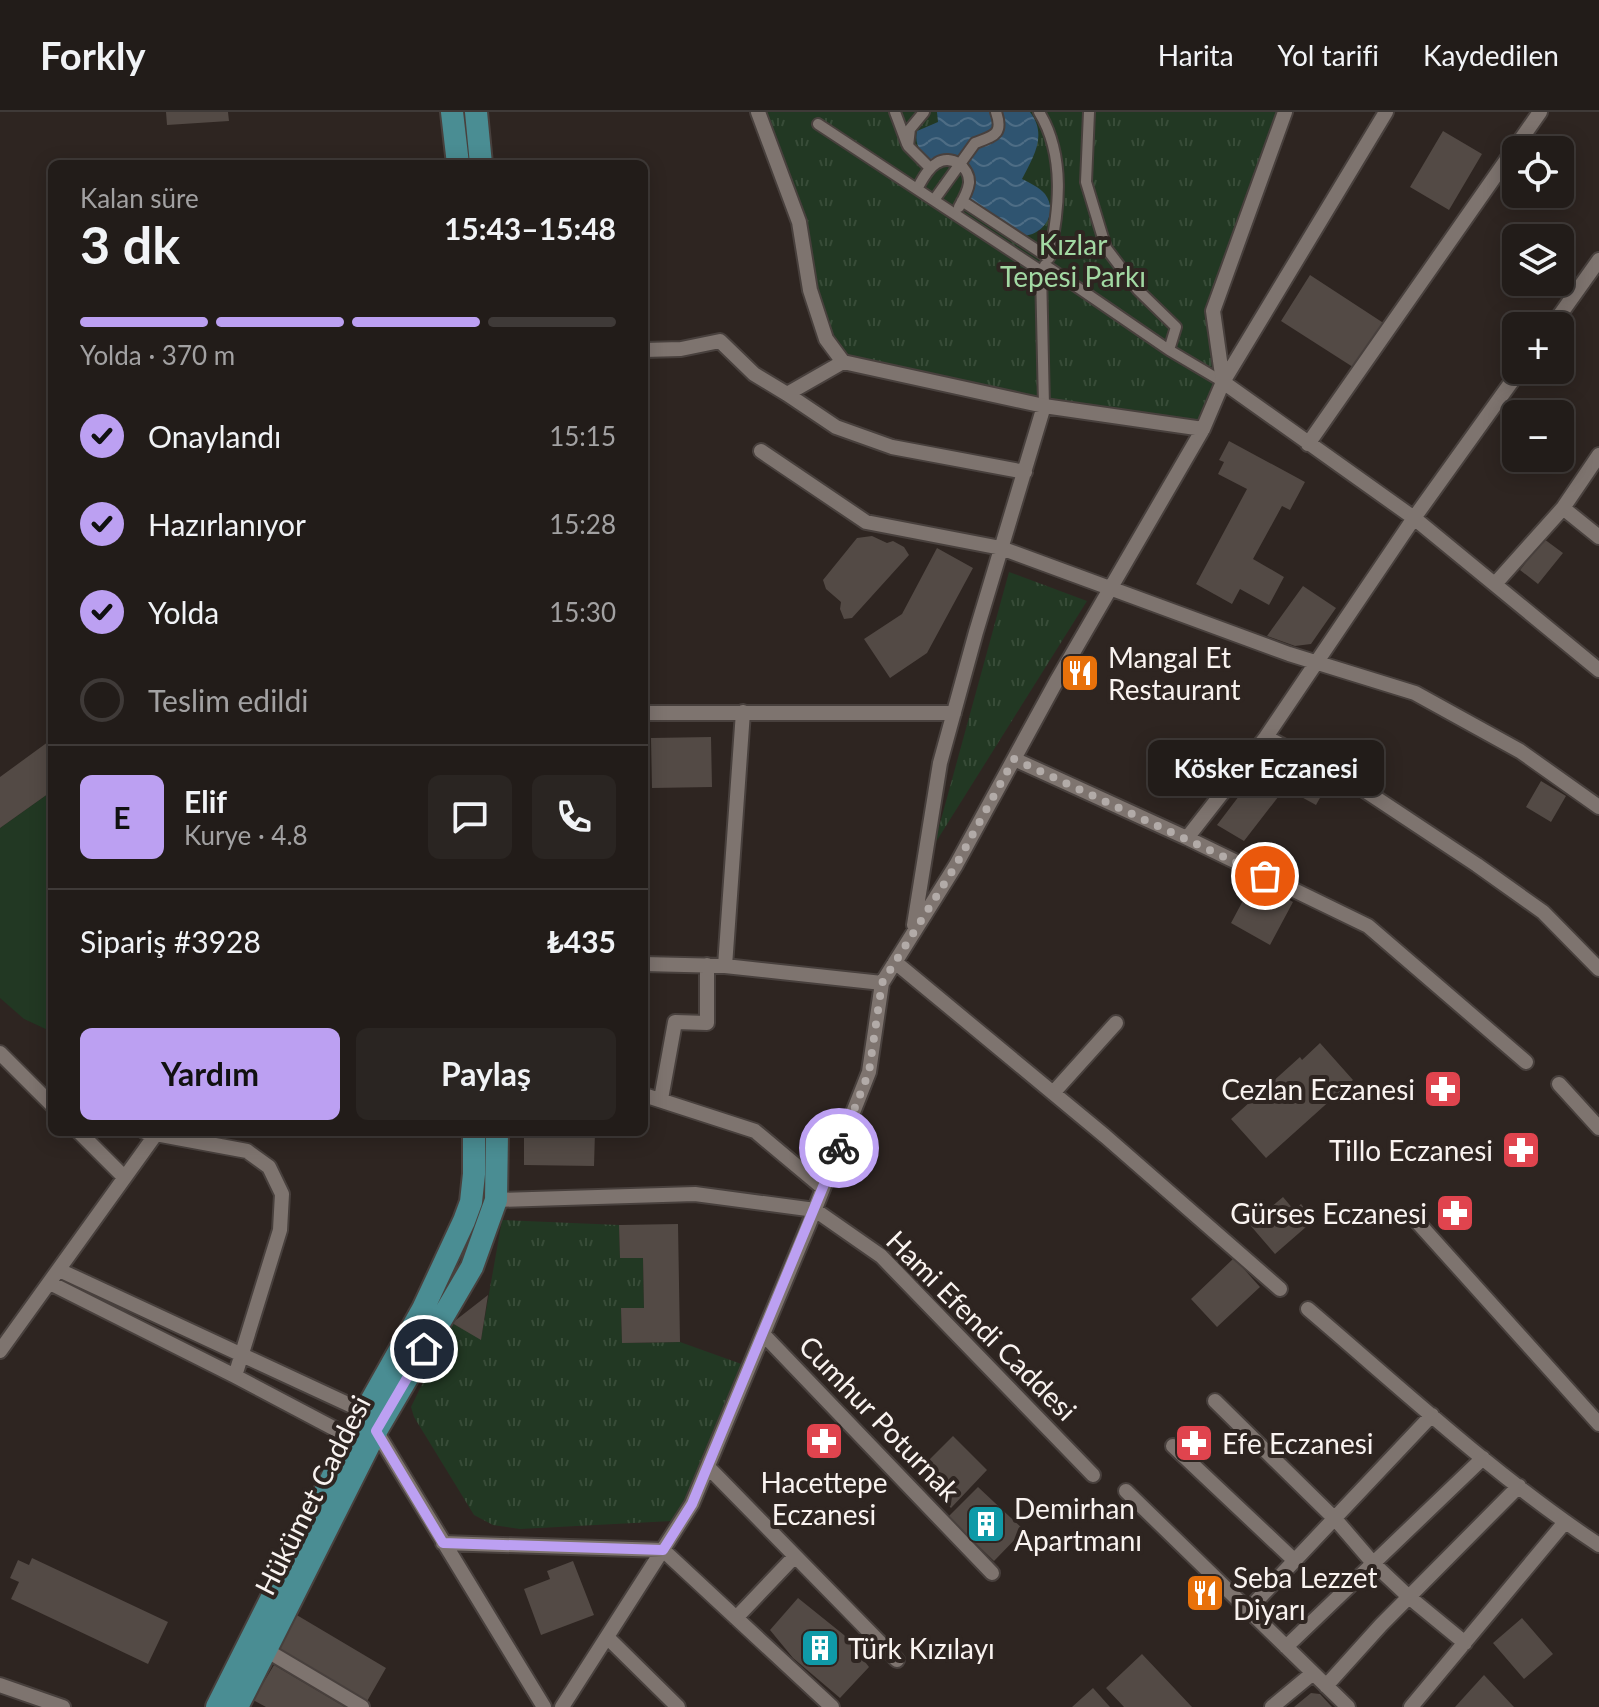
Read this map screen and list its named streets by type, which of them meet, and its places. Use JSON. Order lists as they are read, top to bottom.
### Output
{
  "streets": {
    "main road": ["Hükümet Caddesi"],
    "street": ["Hami Efendi Caddesi", "Cumhur Poturnak"]
  },
  "crossings": [
    ["Hami Efendi Caddesi", "Hükümet Caddesi"]
  ],
  "parks": ["Kızlar Tepesi Parkı"],
  "places": {
    "restaurant": ["Mangal Et Restaurant", "Seba Lezzet Diyarı"],
    "other": ["Kösker Eczanesi"],
    "pharmacy": [
      "Cezlan Eczanesi",
      "Tillo Eczanesi",
      "Gürses Eczanesi",
      "Hacettepe Eczanesi",
      "Efe Eczanesi"
    ],
    "building": ["Demirhan Apartmanı", "Türk Kızılayı"]
  },
  "page": {
    "header": "Forkly",
    "nav": ["Harita", "Yol tarifi", "Kaydedilen"],
    "map_buttons": ["+", "−"],
    "heading": ["3 dk", "Kalan süre", "15:43–15:48"],
    "panel": [
      "Elif",
      "Kurye · 4.8",
      "Sipariş #3928",
      "₺435"
    ],
    "bar": "Yolda · 370 m",
    "list": [
      ["Onaylandı", "15:15"],
      ["Hazırlanıyor", "15:28"],
      ["Yolda", "15:30"],
      "Teslim edildi"
    ],
    "bubble": "Kösker Eczanesi",
    "round": "E",
    "buttons": ["Yardım", "Paylaş"]
  }
}
